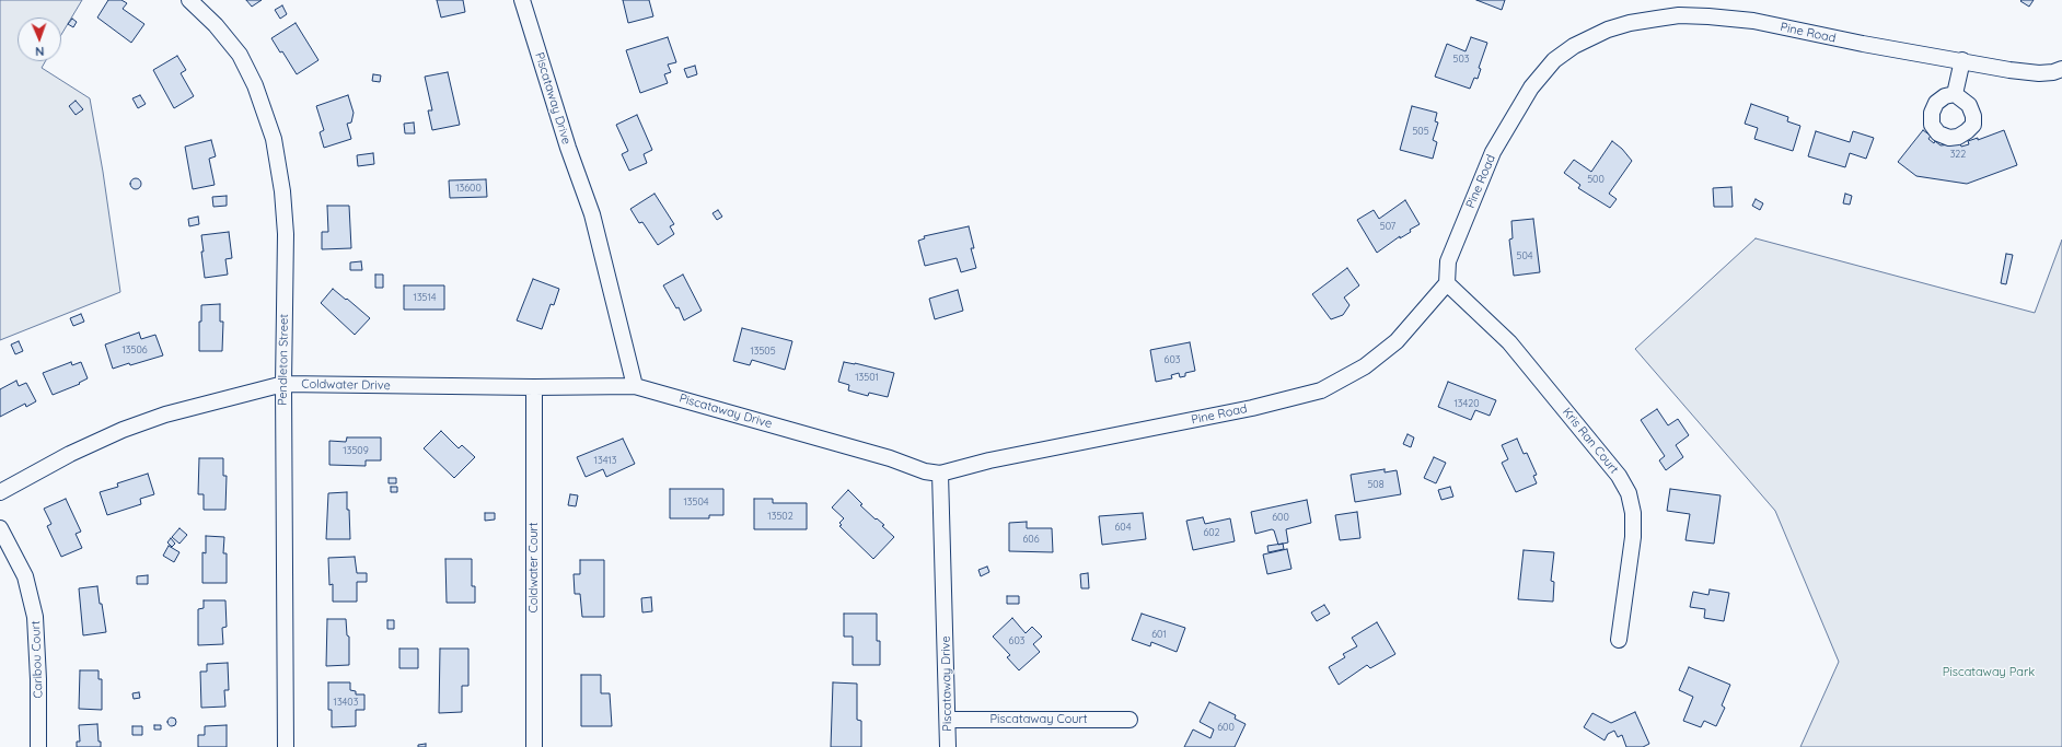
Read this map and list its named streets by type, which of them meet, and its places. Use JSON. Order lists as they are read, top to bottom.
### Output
{
  "streets": {
    "street": [
      "Pine Road",
      "Piscataway Drive",
      "Pendleton Street",
      "Coldwater Drive",
      "Kris Ran Court",
      "Coldwater Court",
      "Caribou Court",
      "Piscataway Court"
    ]
  },
  "crossings": [
    ["Pine Road", "Piscataway Drive"],
    ["Pine Road", "Kris Ran Court"],
    ["Piscataway Drive", "Coldwater Drive"],
    ["Piscataway Drive", "Piscataway Court"],
    ["Pendleton Street", "Coldwater Drive"],
    ["Coldwater Drive", "Coldwater Court"]
  ],
  "parks": ["Piscataway Park"],
  "house_numbers": [
    "503",
    "505",
    "322",
    "500",
    "13600",
    "507",
    "504",
    "13514",
    "13506",
    "13505",
    "603",
    "13501",
    "13420",
    "13509",
    "13413",
    "508",
    "13504",
    "13502",
    "600",
    "604",
    "602",
    "606",
    "601",
    "603",
    "13403",
    "600"
  ],
  "north": "bottom"
}
